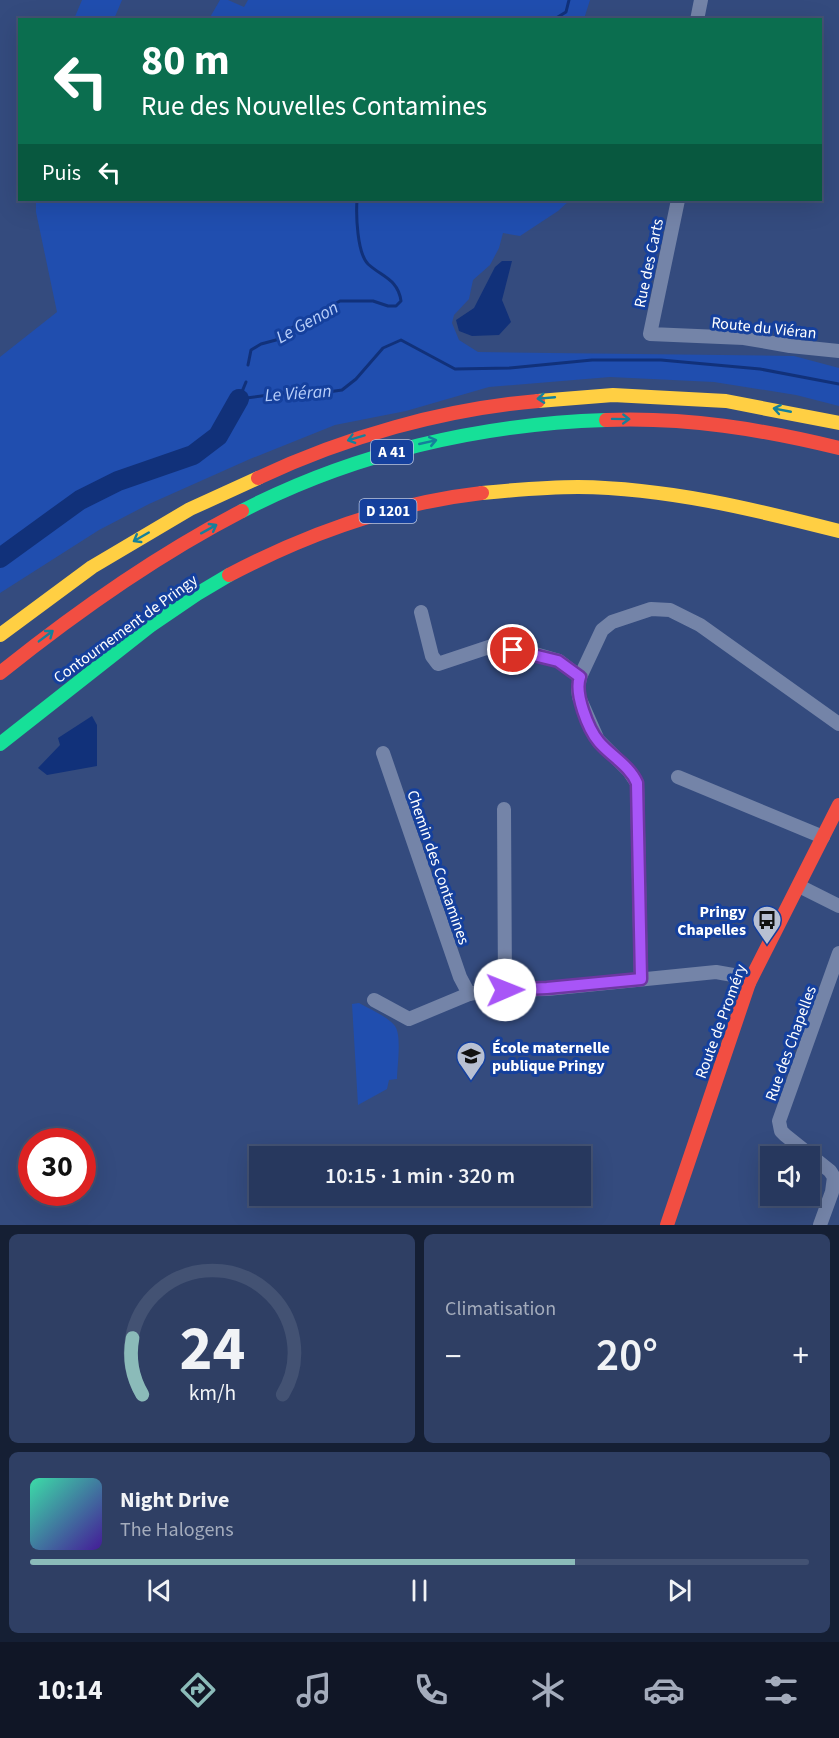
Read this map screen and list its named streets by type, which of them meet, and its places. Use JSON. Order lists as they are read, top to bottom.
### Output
{
  "streets": {
    "main road": [
      "A 41",
      "D 1201",
      "Contournement de Pringy",
      "Route de Proméry"
    ],
    "street": [
      "Rue des Carts",
      "Route du Viéran",
      "Chemin des Contamines",
      "Rue des Chapelles"
    ]
  },
  "crossings": [
    ["Rue des Carts", "Route du Viéran"]
  ],
  "water": ["Le Genon", "Le Viéran"],
  "places": {
    "bus stop": ["Pringy Chapelles"],
    "school or university": ["École maternelle publique Pringy"]
  },
  "page": {
    "turn": ["80 m", "Rue des Nouvelles Contamines"],
    "then": "Puis",
    "limit": "30",
    "trip": "10:15 · 1 min · 320 m",
    "tile": "Climatisation",
    "heat": ["−", "20°", "+"],
    "song": ["Night Drive", "The Halogens"],
    "tabs": "10:14",
    "gauge": ["24", "km/h"]
  }
}
